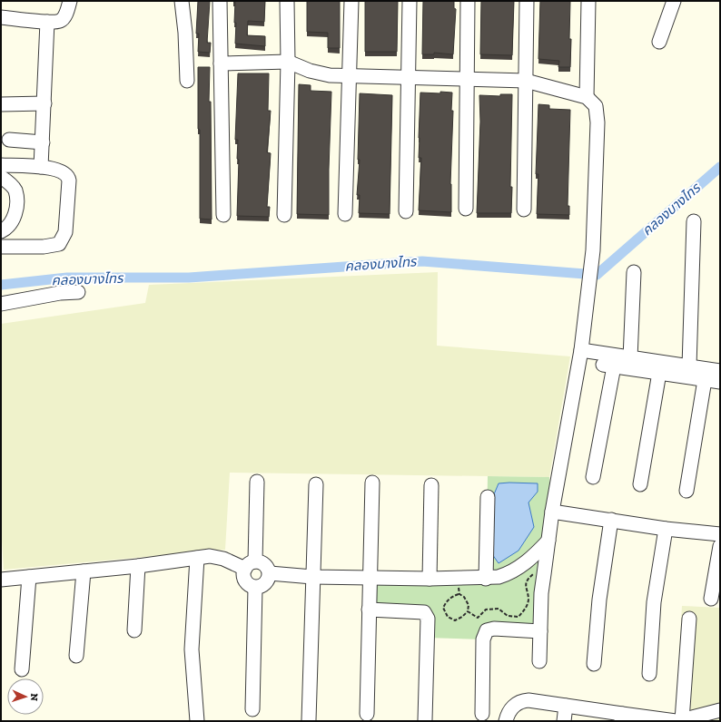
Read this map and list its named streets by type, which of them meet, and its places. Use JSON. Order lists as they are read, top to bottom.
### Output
{
  "water": ["คลองบางไทร"],
  "north": "right"
}
